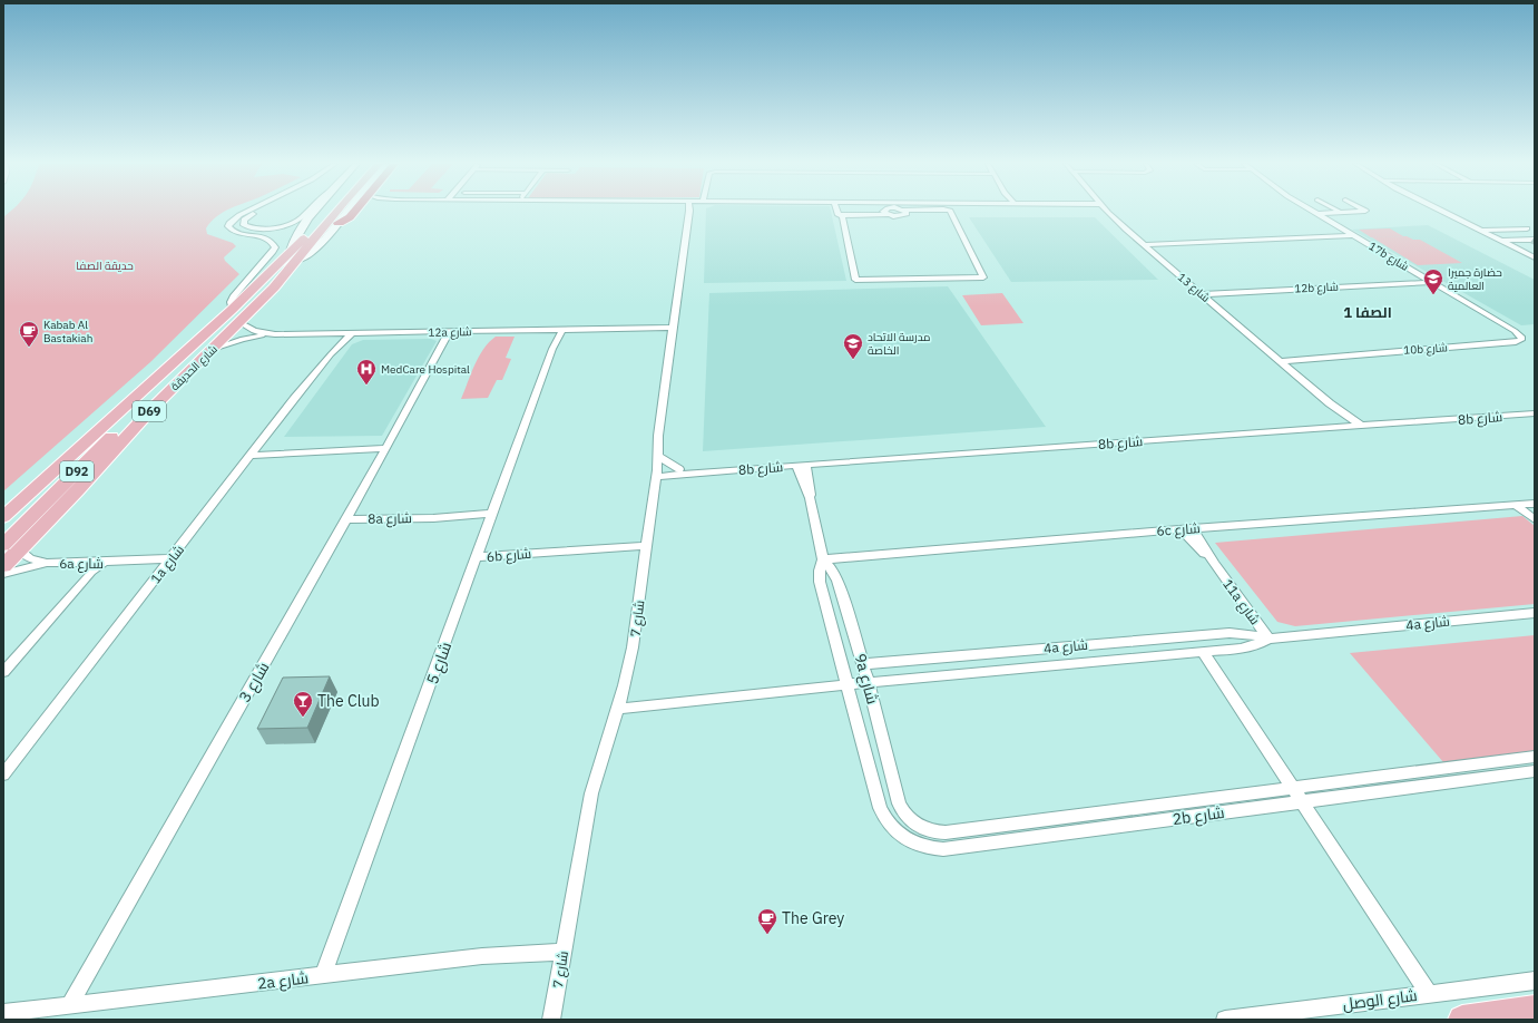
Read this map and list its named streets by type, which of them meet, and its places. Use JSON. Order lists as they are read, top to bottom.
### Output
{
  "streets": {
    "main road": ["شارع الحديقة", "D69", "D92"],
    "street": [
      "17b شارع",
      "شارع 13",
      "12b شارع",
      "12a شارع",
      "10b شارع",
      "8b شارع",
      "8a شارع",
      "6c شارع",
      "6b شارع",
      "6a شارع",
      "1a شارع",
      "11a شارع",
      "شارع 7",
      "4a شارع",
      "شارع 5",
      "9a شارع",
      "شارع 3",
      "2b شارع",
      "2a شارع",
      "شارع الوصل"
    ]
  },
  "crossings": [
    ["17b شارع", "12b شارع"],
    ["17b شارع", "10b شارع"],
    ["شارع 13", "12b شارع"],
    ["شارع 13", "10b شارع"],
    ["شارع 13", "8b شارع"],
    ["12a شارع", "شارع الحديقة"],
    ["12a شارع", "1a شارع"],
    ["12a شارع", "شارع 7"],
    ["12a شارع", "شارع 5"],
    ["12a شارع", "شارع 3"],
    ["شارع الحديقة", "D92"],
    ["شارع الحديقة", "6a شارع"],
    ["8b شارع", "شارع 7"],
    ["8b شارع", "9a شارع"],
    ["8a شارع", "شارع 5"],
    ["8a شارع", "شارع 3"],
    ["6c شارع", "11a شارع"],
    ["6c شارع", "9a شارع"],
    ["6b شارع", "شارع 7"],
    ["6b شارع", "شارع 5"],
    ["6a شارع", "1a شارع"],
    ["11a شارع", "4a شارع"],
    ["شارع 7", "4a شارع"],
    ["شارع 7", "2a شارع"],
    ["4a شارع", "9a شارع"],
    ["شارع 5", "2a شارع"],
    ["9a شارع", "2b شارع"],
    ["شارع 3", "2a شارع"]
  ],
  "districts": ["الصفا 1"],
  "parks": ["حديقة الصفا"],
  "places": {
    "school or university": ["حضارة جميرا العالمية", "مدرسة الاتحاد الخاصة"],
    "cafe": ["Kabab Al Bastakiah", "The Grey"],
    "hospital": ["MedCare Hospital"],
    "bar": ["The Club"]
  }
}
